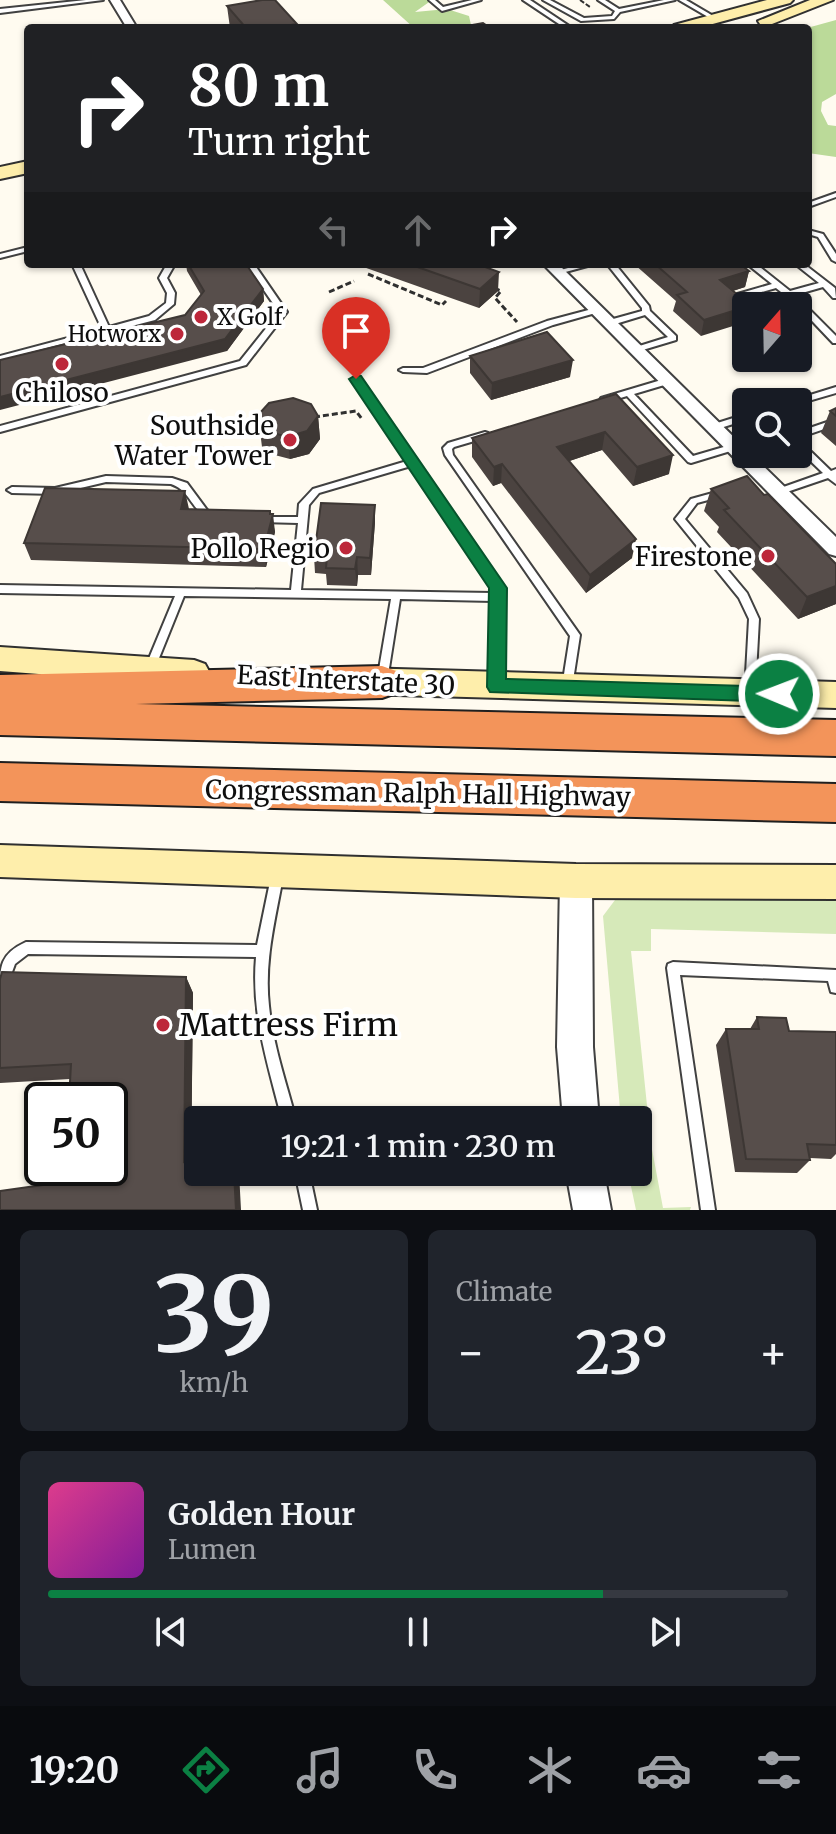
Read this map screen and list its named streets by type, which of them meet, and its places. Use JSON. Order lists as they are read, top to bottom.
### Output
{
  "streets": {
    "highway": ["Congressman Ralph Hall Highway"],
    "main road": ["East Interstate 30"]
  },
  "places": [
    "X Golf",
    "Hotworx",
    "Chiloso",
    "Southside Water Tower",
    "Pollo Regio",
    "Firestone",
    "Mattress Firm"
  ],
  "north": "top",
  "page": {
    "turn": ["80 m", "Turn right"],
    "limit": "50",
    "trip": "19:21 · 1 min · 230 m",
    "tile": [
      ["39", "km/h"],
      "Climate"
    ],
    "heat": ["−", "23°", "+"],
    "song": ["Golden Hour", "Lumen"],
    "tabs": "19:20"
  }
}
